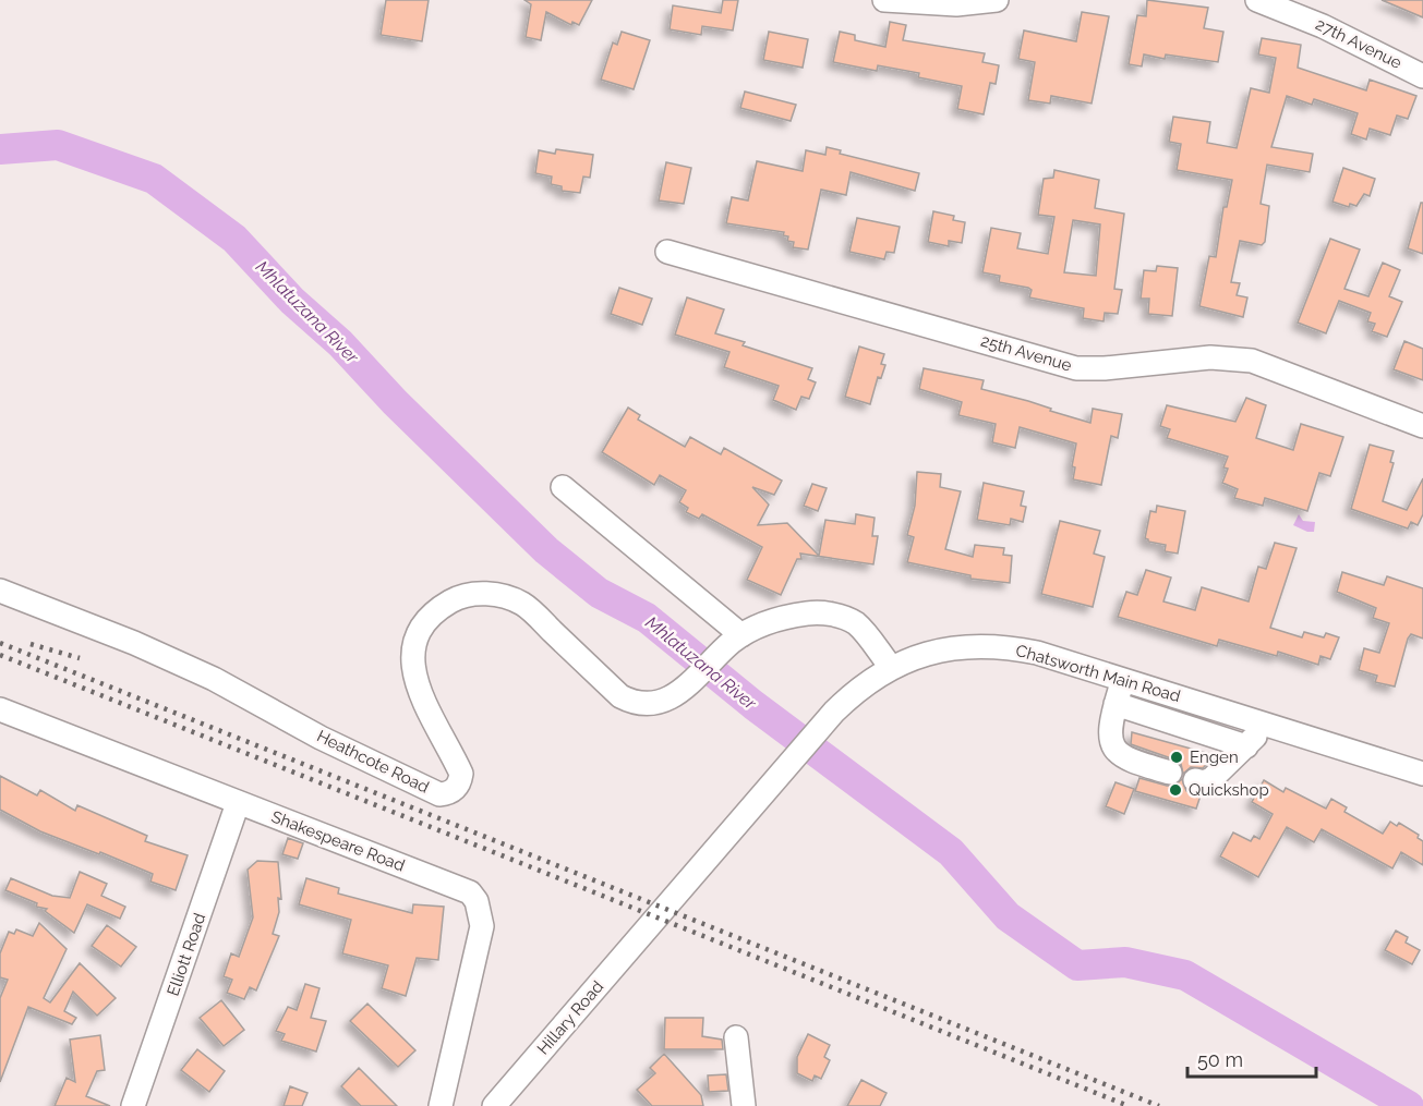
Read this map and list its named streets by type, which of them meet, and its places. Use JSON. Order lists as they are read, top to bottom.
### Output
{
  "streets": {
    "street": [
      "27th Avenue",
      "25th Avenue",
      "Chatsworth Main Road",
      "Heathcote Road",
      "Shakespeare Road",
      "Elliott Road",
      "Hillary Road"
    ]
  },
  "crossings": [
    ["Chatsworth Main Road", "Heathcote Road"],
    ["Chatsworth Main Road", "Hillary Road"],
    ["Shakespeare Road", "Elliott Road"]
  ],
  "water": ["Mhlatuzana River"],
  "places": ["Engen", "Quickshop"],
  "scale_bar": "50 m"
}
